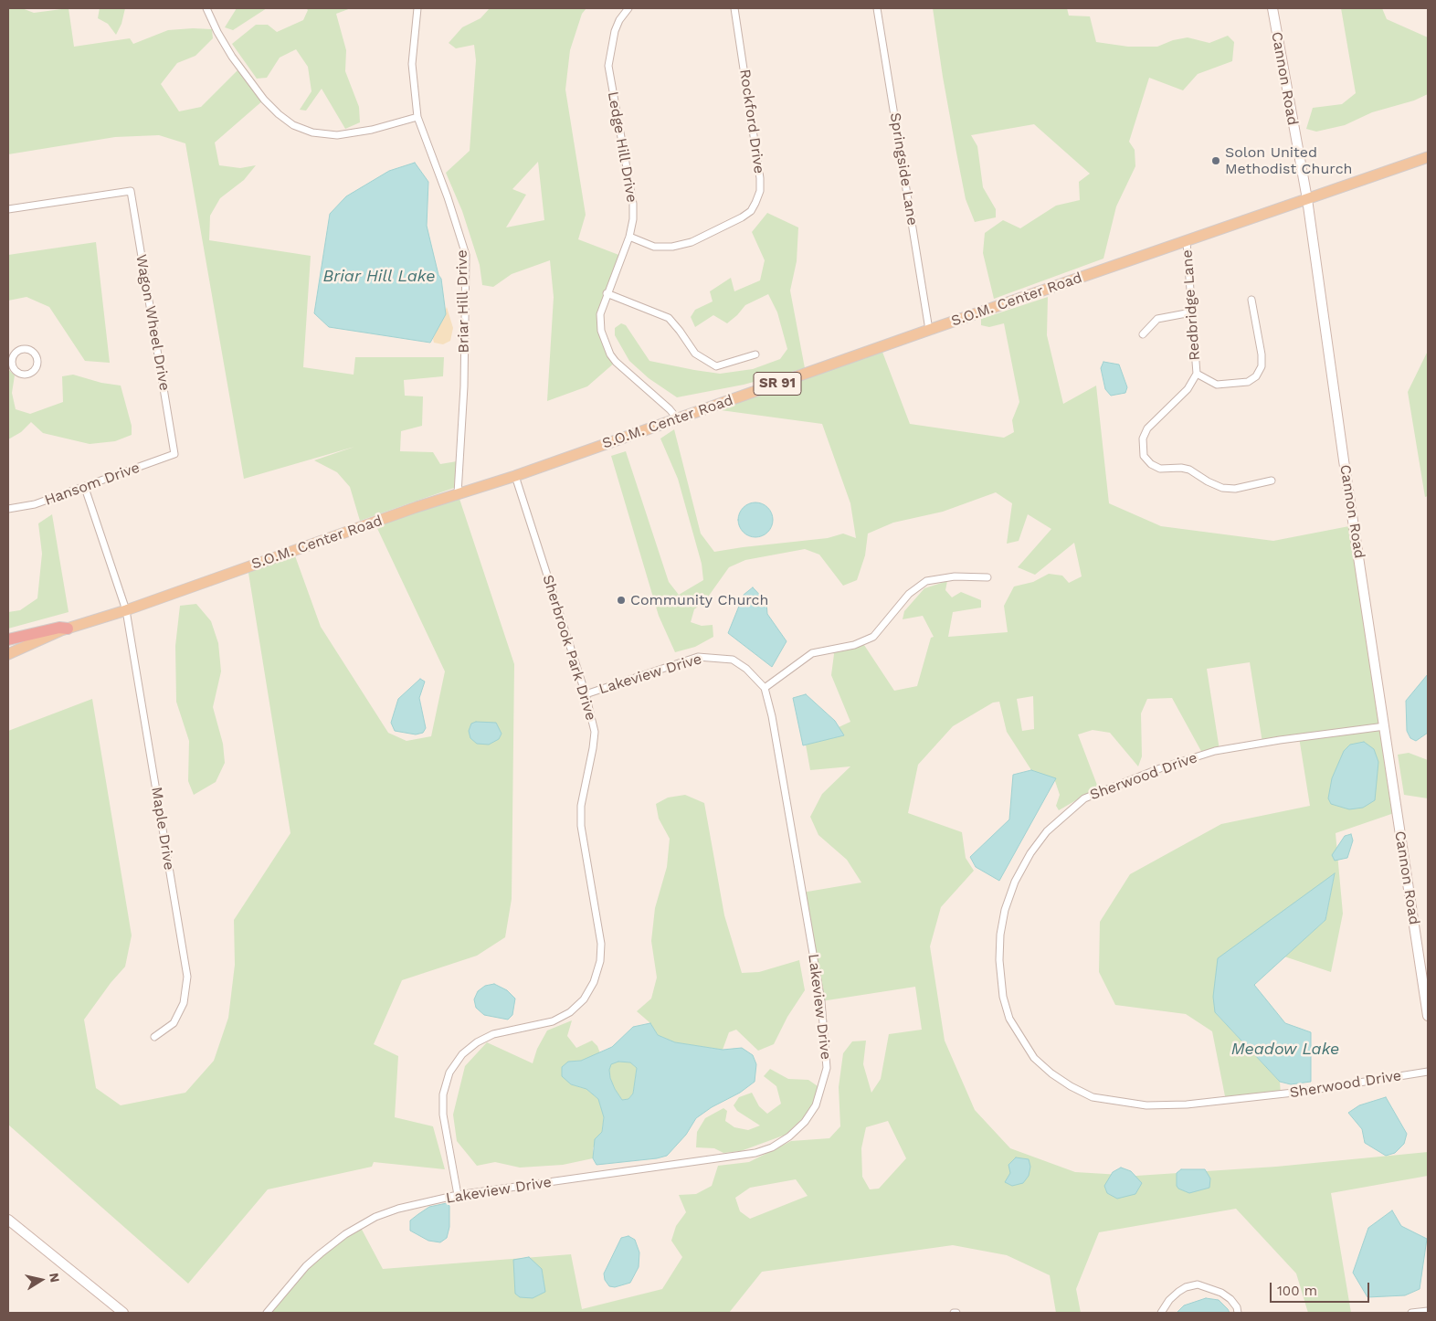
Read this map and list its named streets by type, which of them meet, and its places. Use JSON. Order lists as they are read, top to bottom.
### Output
{
  "streets": {
    "main road": ["Cannon Road", "S.O.M. Center Road", "SR 91"],
    "street": [
      "Rockford Drive",
      "Ledge Hill Drive",
      "Springside Lane",
      "Briar Hill Drive",
      "Redbridge Lane",
      "Wagon Wheel Drive",
      "Hansom Drive",
      "Sherbrook Park Drive",
      "Lakeview Drive",
      "Sherwood Drive",
      "Maple Drive"
    ]
  },
  "crossings": [
    ["Cannon Road", "S.O.M. Center Road"],
    ["Cannon Road", "Sherwood Drive"],
    ["Rockford Drive", "Ledge Hill Drive"],
    ["Ledge Hill Drive", "S.O.M. Center Road"],
    ["Springside Lane", "S.O.M. Center Road"],
    ["S.O.M. Center Road", "Briar Hill Drive"],
    ["S.O.M. Center Road", "Redbridge Lane"],
    ["S.O.M. Center Road", "Sherbrook Park Drive"],
    ["S.O.M. Center Road", "Maple Drive"],
    ["Wagon Wheel Drive", "Hansom Drive"],
    ["Hansom Drive", "Maple Drive"],
    ["Sherbrook Park Drive", "Lakeview Drive"]
  ],
  "water": ["Briar Hill Lake", "Meadow Lake"],
  "places": ["Solon United Methodist Church", "Community Church"],
  "scale_bar": "100 m",
  "north": "right"
}
